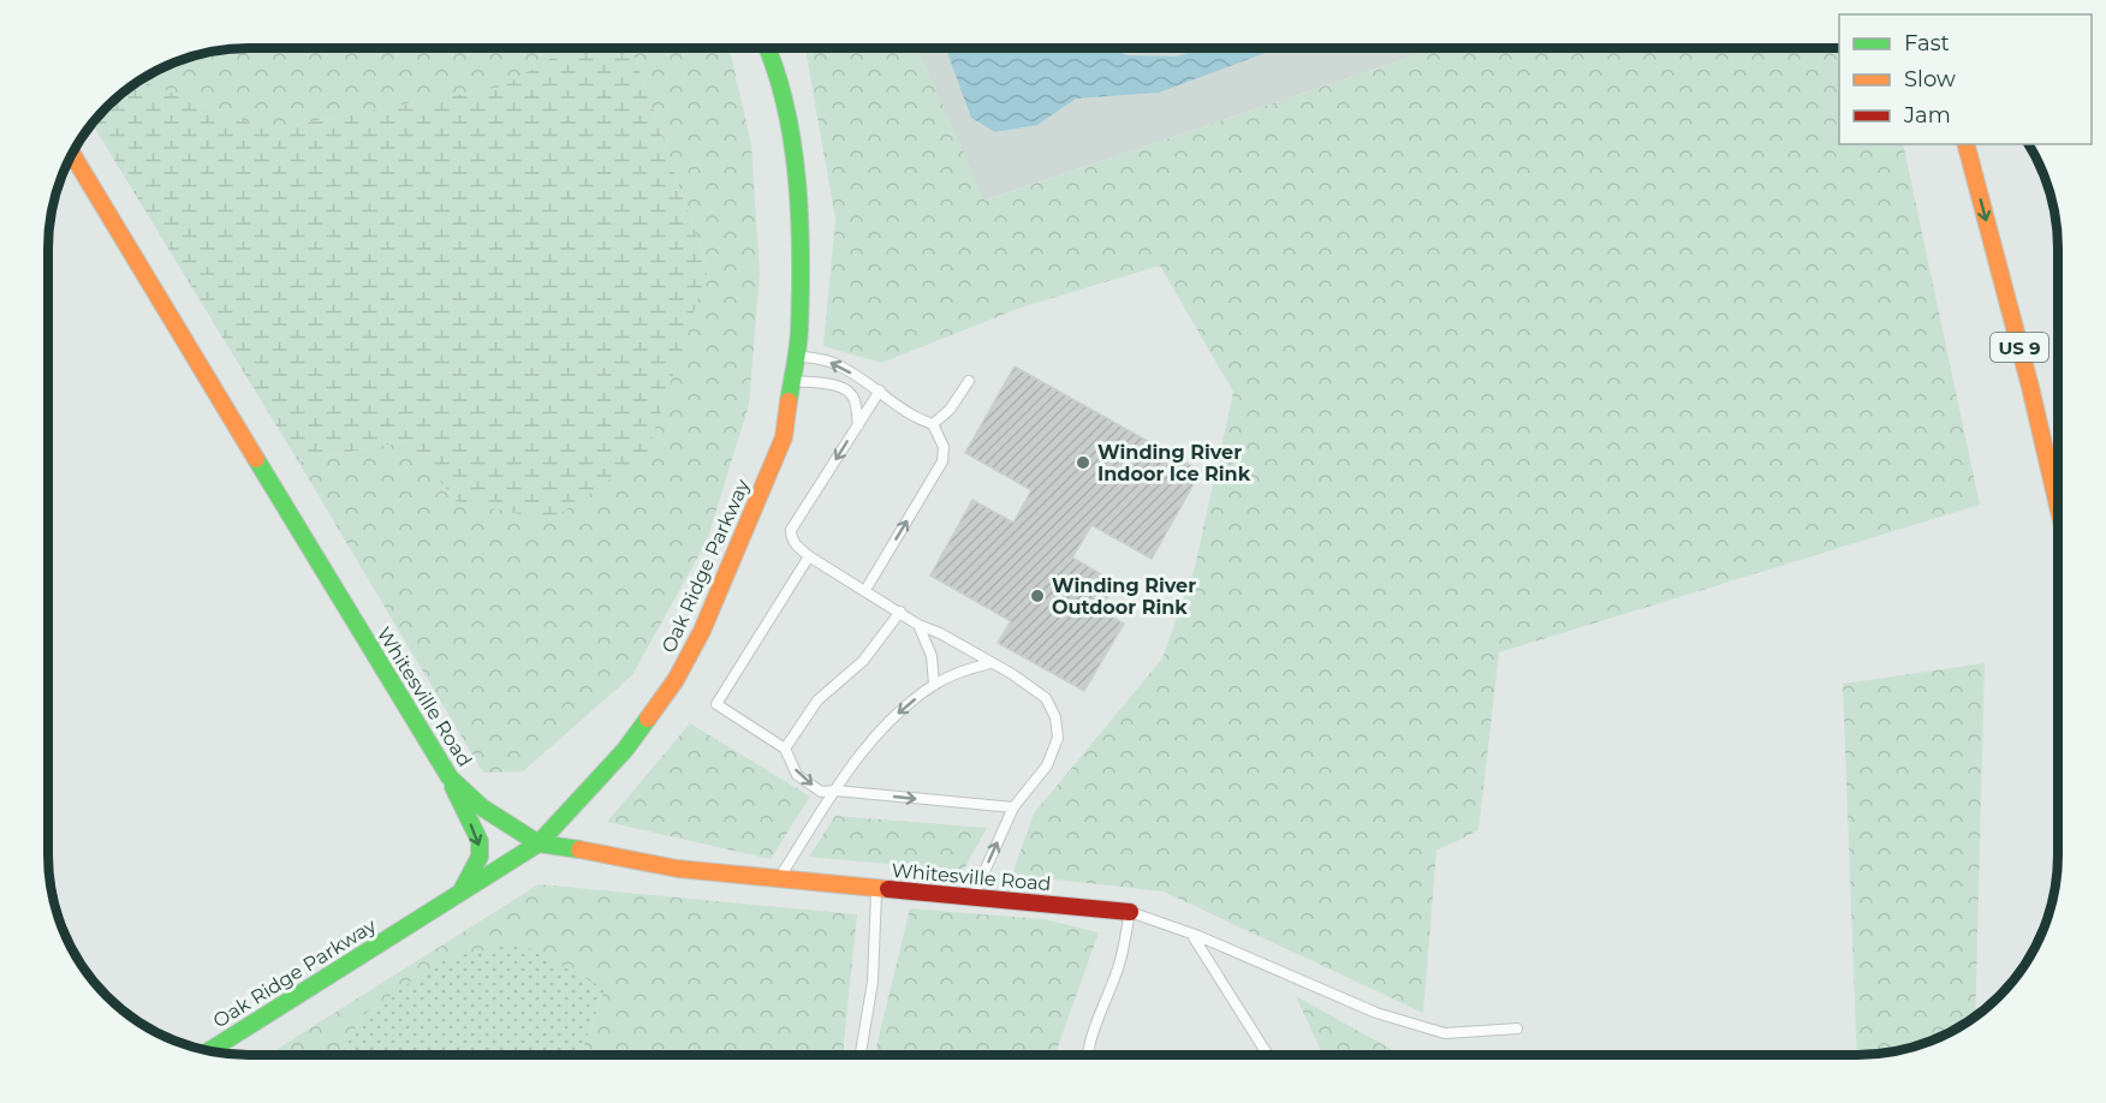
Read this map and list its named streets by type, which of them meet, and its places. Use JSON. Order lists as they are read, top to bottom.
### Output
{
  "streets": {
    "main road": ["US 9", "Oak Ridge Parkway", "Whitesville Road"]
  },
  "crossings": [
    ["Oak Ridge Parkway", "Whitesville Road"]
  ],
  "places": ["Winding River Indoor Ice Rink", "Winding River Outdoor Rink"],
  "legend": ["Fast", "Slow", "Jam"]
}
